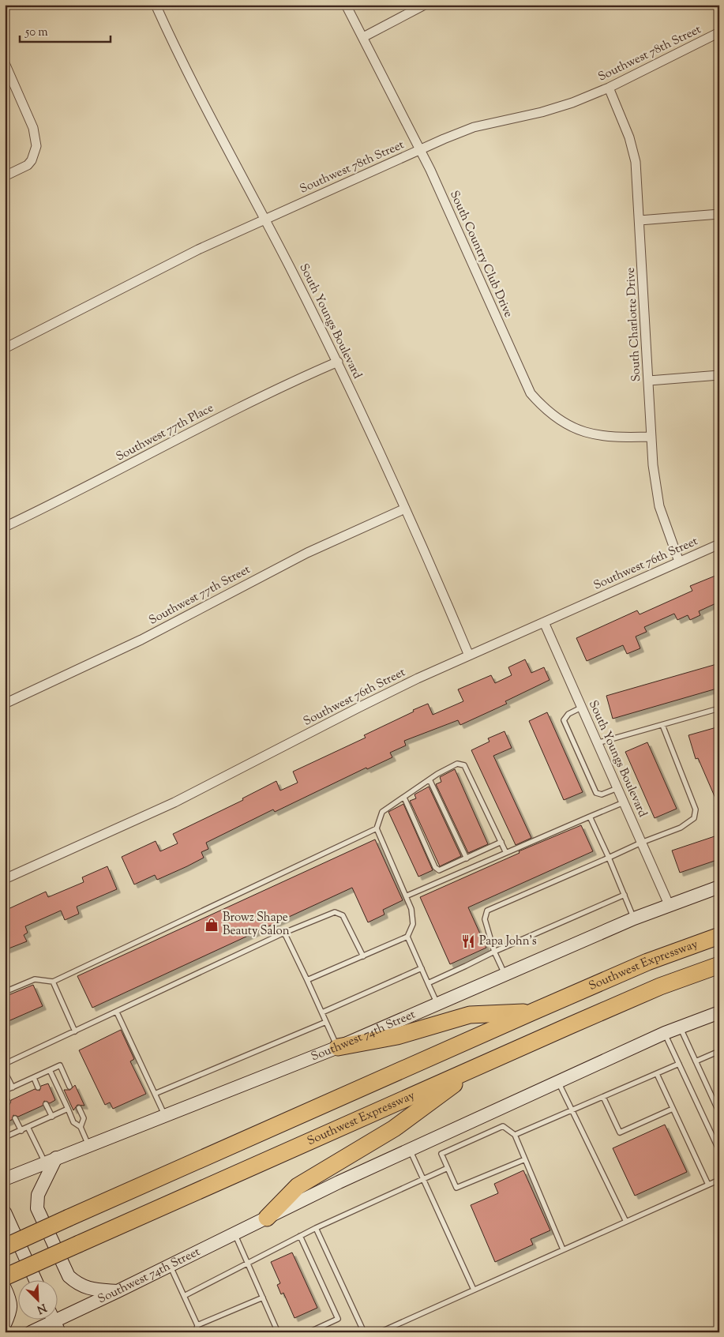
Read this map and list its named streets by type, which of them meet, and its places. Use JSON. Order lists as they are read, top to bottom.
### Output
{
  "streets": {
    "highway": ["Southwest Expressway"],
    "main road": ["Southwest 74th Street"],
    "street": [
      "Southwest 78th Street",
      "South Country Club Drive",
      "South Youngs Boulevard",
      "South Charlotte Drive",
      "Southwest 77th Place",
      "Southwest 76th Street",
      "Southwest 77th Street"
    ]
  },
  "crossings": [
    ["Southwest 78th Street", "South Country Club Drive"],
    ["Southwest 78th Street", "South Youngs Boulevard"],
    ["Southwest 78th Street", "South Charlotte Drive"],
    ["South Country Club Drive", "South Charlotte Drive"],
    ["South Youngs Boulevard", "Southwest 77th Place"],
    ["South Youngs Boulevard", "Southwest 76th Street"],
    ["South Youngs Boulevard", "Southwest 77th Street"],
    ["South Youngs Boulevard", "Southwest 74th Street"],
    ["South Charlotte Drive", "Southwest 76th Street"]
  ],
  "places": {
    "shop": ["Browz Shape Beauty Salon"],
    "restaurant": ["Papa John's"]
  },
  "scale_bar": "50 m",
  "north": "bottom right"
}
